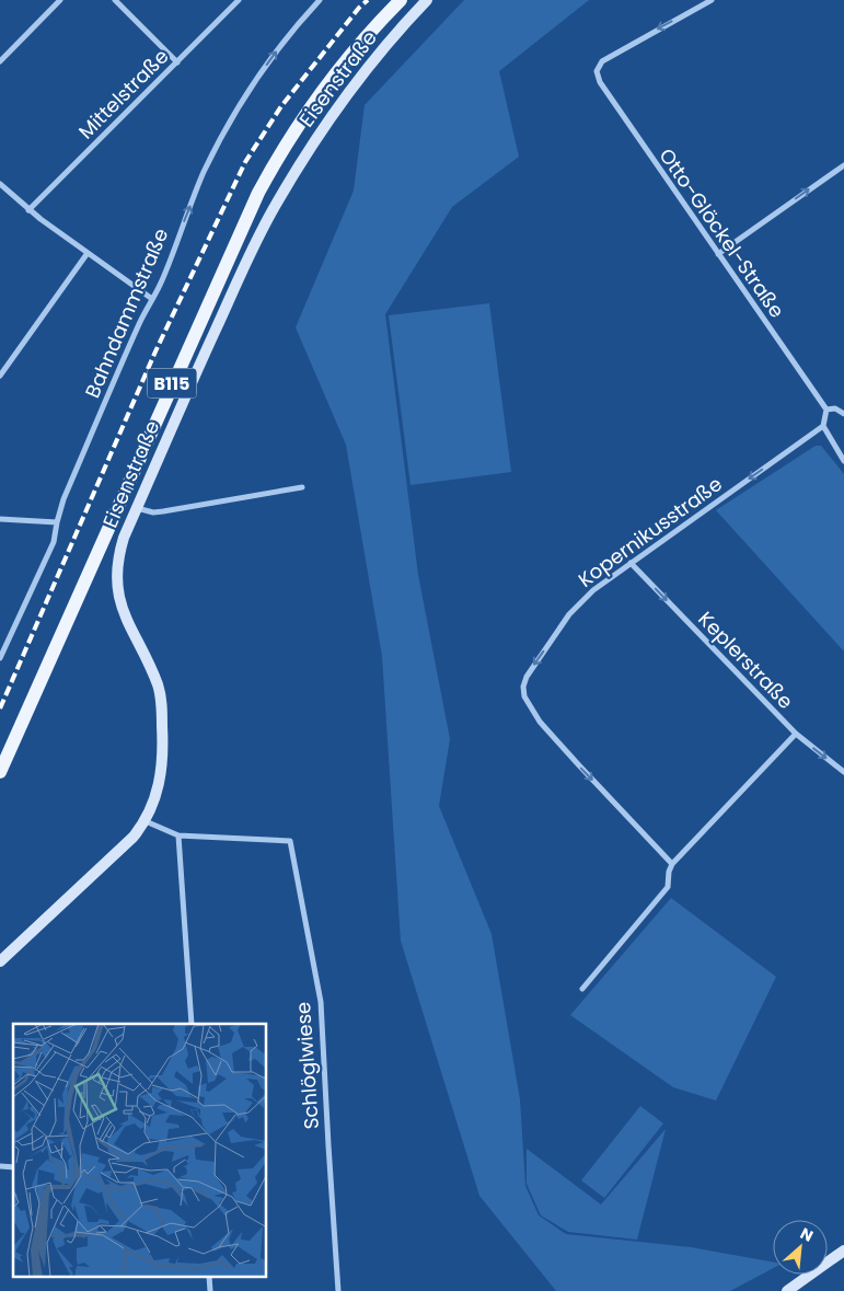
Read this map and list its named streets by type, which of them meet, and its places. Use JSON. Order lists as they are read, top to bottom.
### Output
{
  "streets": {
    "main road": ["Eisenstraße", "B115"],
    "street": [
      "Mittelstraße",
      "Otto-Glöckel-Straße",
      "Bahndammstraße",
      "Kopernikusstraße",
      "Keplerstraße",
      "Schlöglwiese"
    ]
  },
  "crossings": [
    ["Kopernikusstraße", "Keplerstraße"]
  ],
  "one_way": ["Bahndammstraße", "Keplerstraße"],
  "north": "top right"
}
